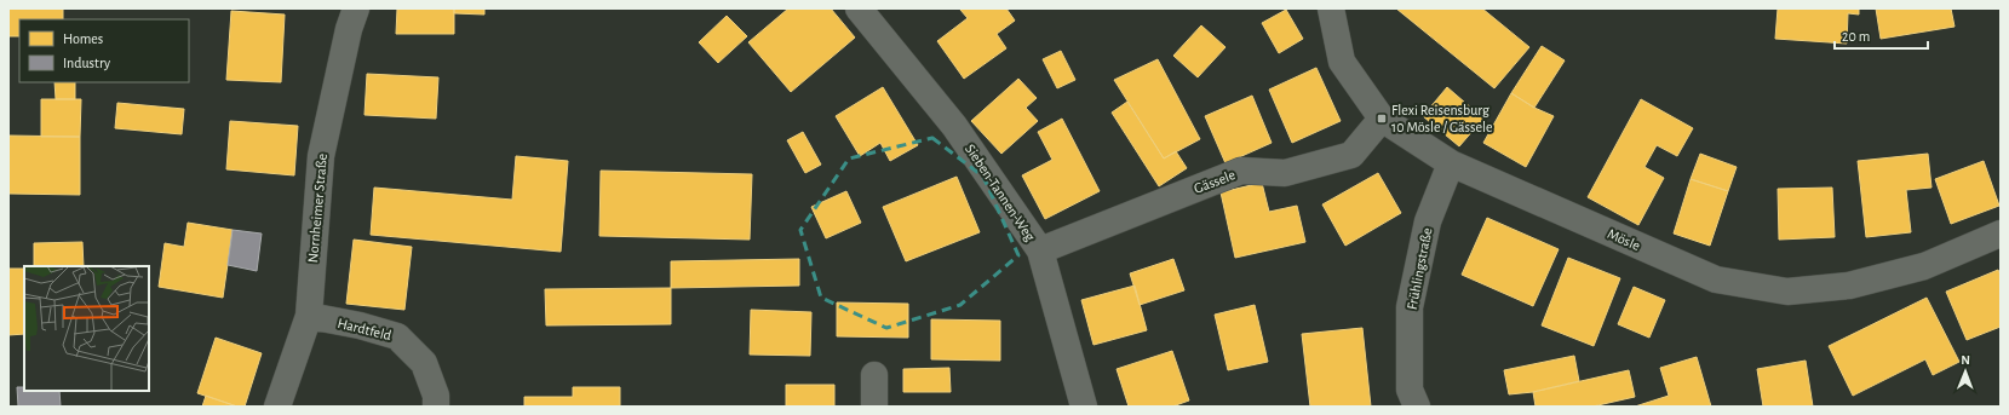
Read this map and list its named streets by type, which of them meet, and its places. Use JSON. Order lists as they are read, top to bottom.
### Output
{
  "streets": {
    "street": [
      "Gässele",
      "Sieben-Tannen-Weg",
      "Nornheimer Straße",
      "Mösle",
      "Frühlingstraße",
      "Hardtfeld"
    ]
  },
  "crossings": [
    ["Gässele", "Sieben-Tannen-Weg"],
    ["Gässele", "Mösle"],
    ["Nornheimer Straße", "Hardtfeld"],
    ["Mösle", "Frühlingstraße"]
  ],
  "places": {
    "transit": ["Flexi Reisensburg 10 Mösle / Gässele"]
  },
  "legend": ["Homes", "Industry"],
  "scale_bar": "20 m",
  "north": "top"
}
